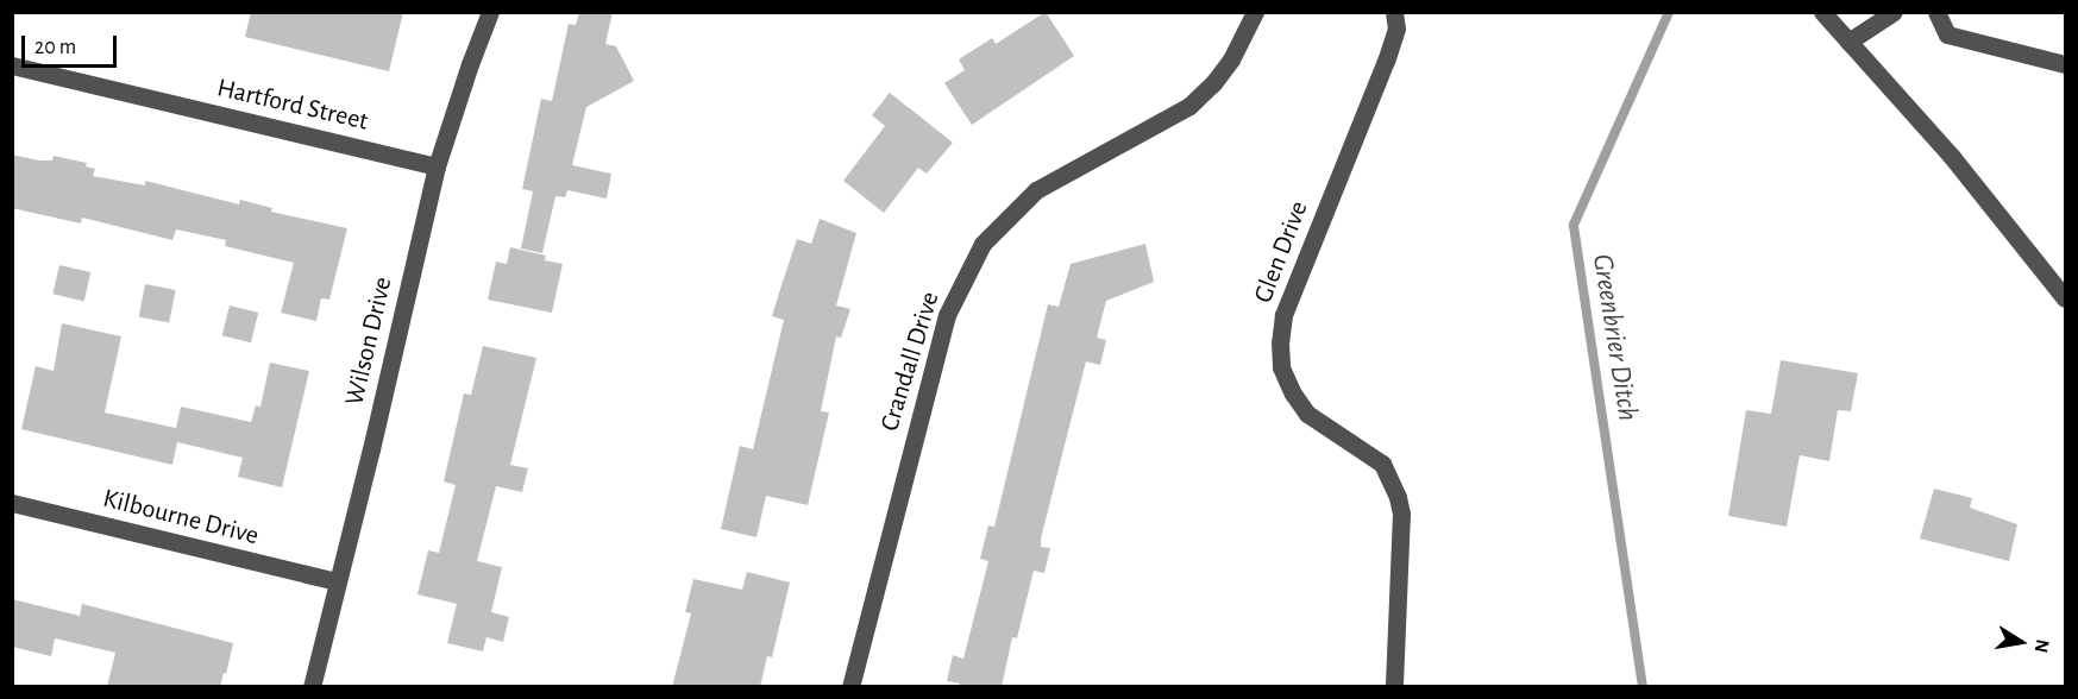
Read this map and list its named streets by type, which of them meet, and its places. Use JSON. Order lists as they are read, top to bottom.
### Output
{
  "streets": {
    "street": [
      "Hartford Street",
      "Glen Drive",
      "Wilson Drive",
      "Crandall Drive",
      "Kilbourne Drive"
    ]
  },
  "crossings": [
    ["Hartford Street", "Wilson Drive"],
    ["Wilson Drive", "Kilbourne Drive"]
  ],
  "water": ["Greenbrier Ditch"],
  "scale_bar": "20 m",
  "north": "right"
}
